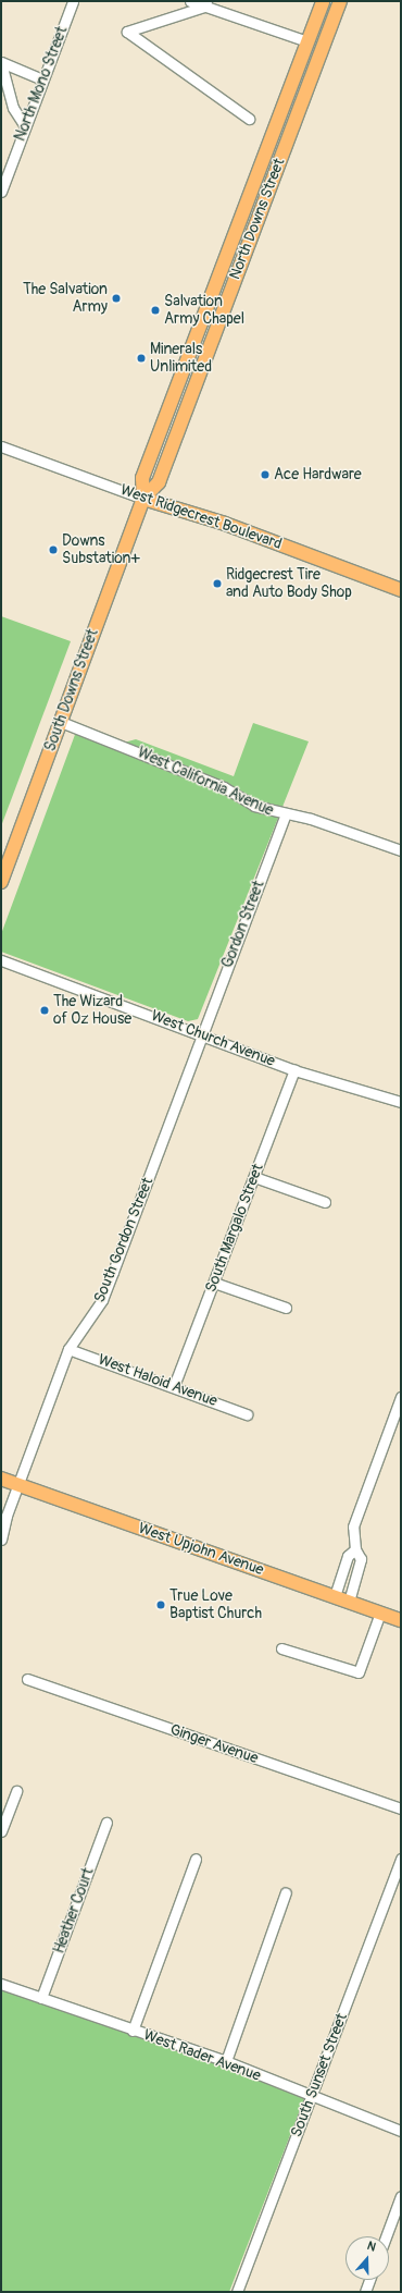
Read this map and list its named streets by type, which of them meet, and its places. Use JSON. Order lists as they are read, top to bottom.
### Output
{
  "streets": {
    "main road": [
      "North Downs Street",
      "West Ridgecrest Boulevard",
      "South Downs Street",
      "West Upjohn Avenue"
    ],
    "street": [
      "North Mono Street",
      "West California Avenue",
      "Gordon Street",
      "West Church Avenue",
      "South Margalo Street",
      "South Gordon Street",
      "West Haloid Avenue",
      "Ginger Avenue",
      "Heather Court",
      "West Rader Avenue",
      "South Sunset Street"
    ]
  },
  "crossings": [
    ["North Downs Street", "West Ridgecrest Boulevard"],
    ["North Downs Street", "South Downs Street"],
    ["West Ridgecrest Boulevard", "South Downs Street"],
    ["South Downs Street", "West California Avenue"],
    ["West California Avenue", "Gordon Street"],
    ["Gordon Street", "West Church Avenue"],
    ["Gordon Street", "South Gordon Street"],
    ["West Church Avenue", "South Margalo Street"],
    ["West Church Avenue", "South Gordon Street"],
    ["South Margalo Street", "West Haloid Avenue"],
    ["South Gordon Street", "West Haloid Avenue"],
    ["South Gordon Street", "West Upjohn Avenue"],
    ["Heather Court", "West Rader Avenue"],
    ["West Rader Avenue", "South Sunset Street"]
  ],
  "places": [
    "The Salvation Army",
    "Salvation Army Chapel",
    "Minerals Unlimited",
    "Ace Hardware",
    "Downs Substation+",
    "Ridgecrest Tire and Auto Body Shop",
    "The Wizard of Oz House",
    "True Love Baptist Church"
  ],
  "north": "top"
}
